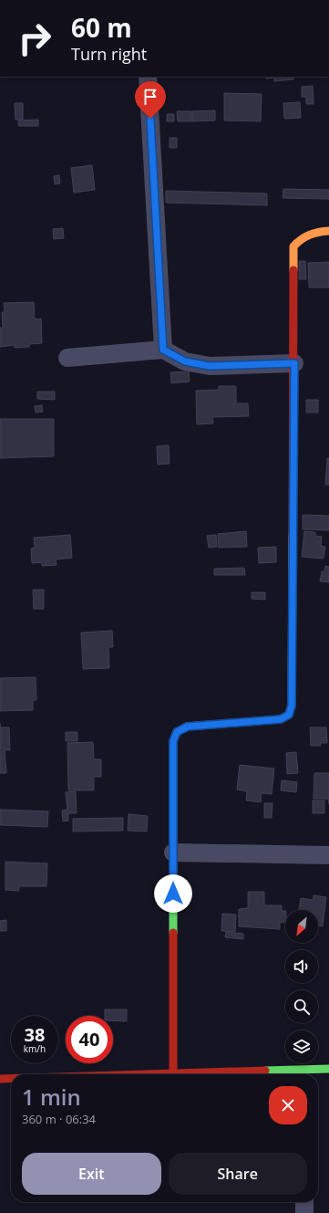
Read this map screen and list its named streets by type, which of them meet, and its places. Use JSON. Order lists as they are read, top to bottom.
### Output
{
  "north": "bottom left",
  "page": {
    "turn": ["60 m", "Turn right"],
    "speed": "38 km/h",
    "limit": "40",
    "heading": ["1 min", "360 m · 06:34"],
    "buttons": ["Exit", "Share"]
  }
}
